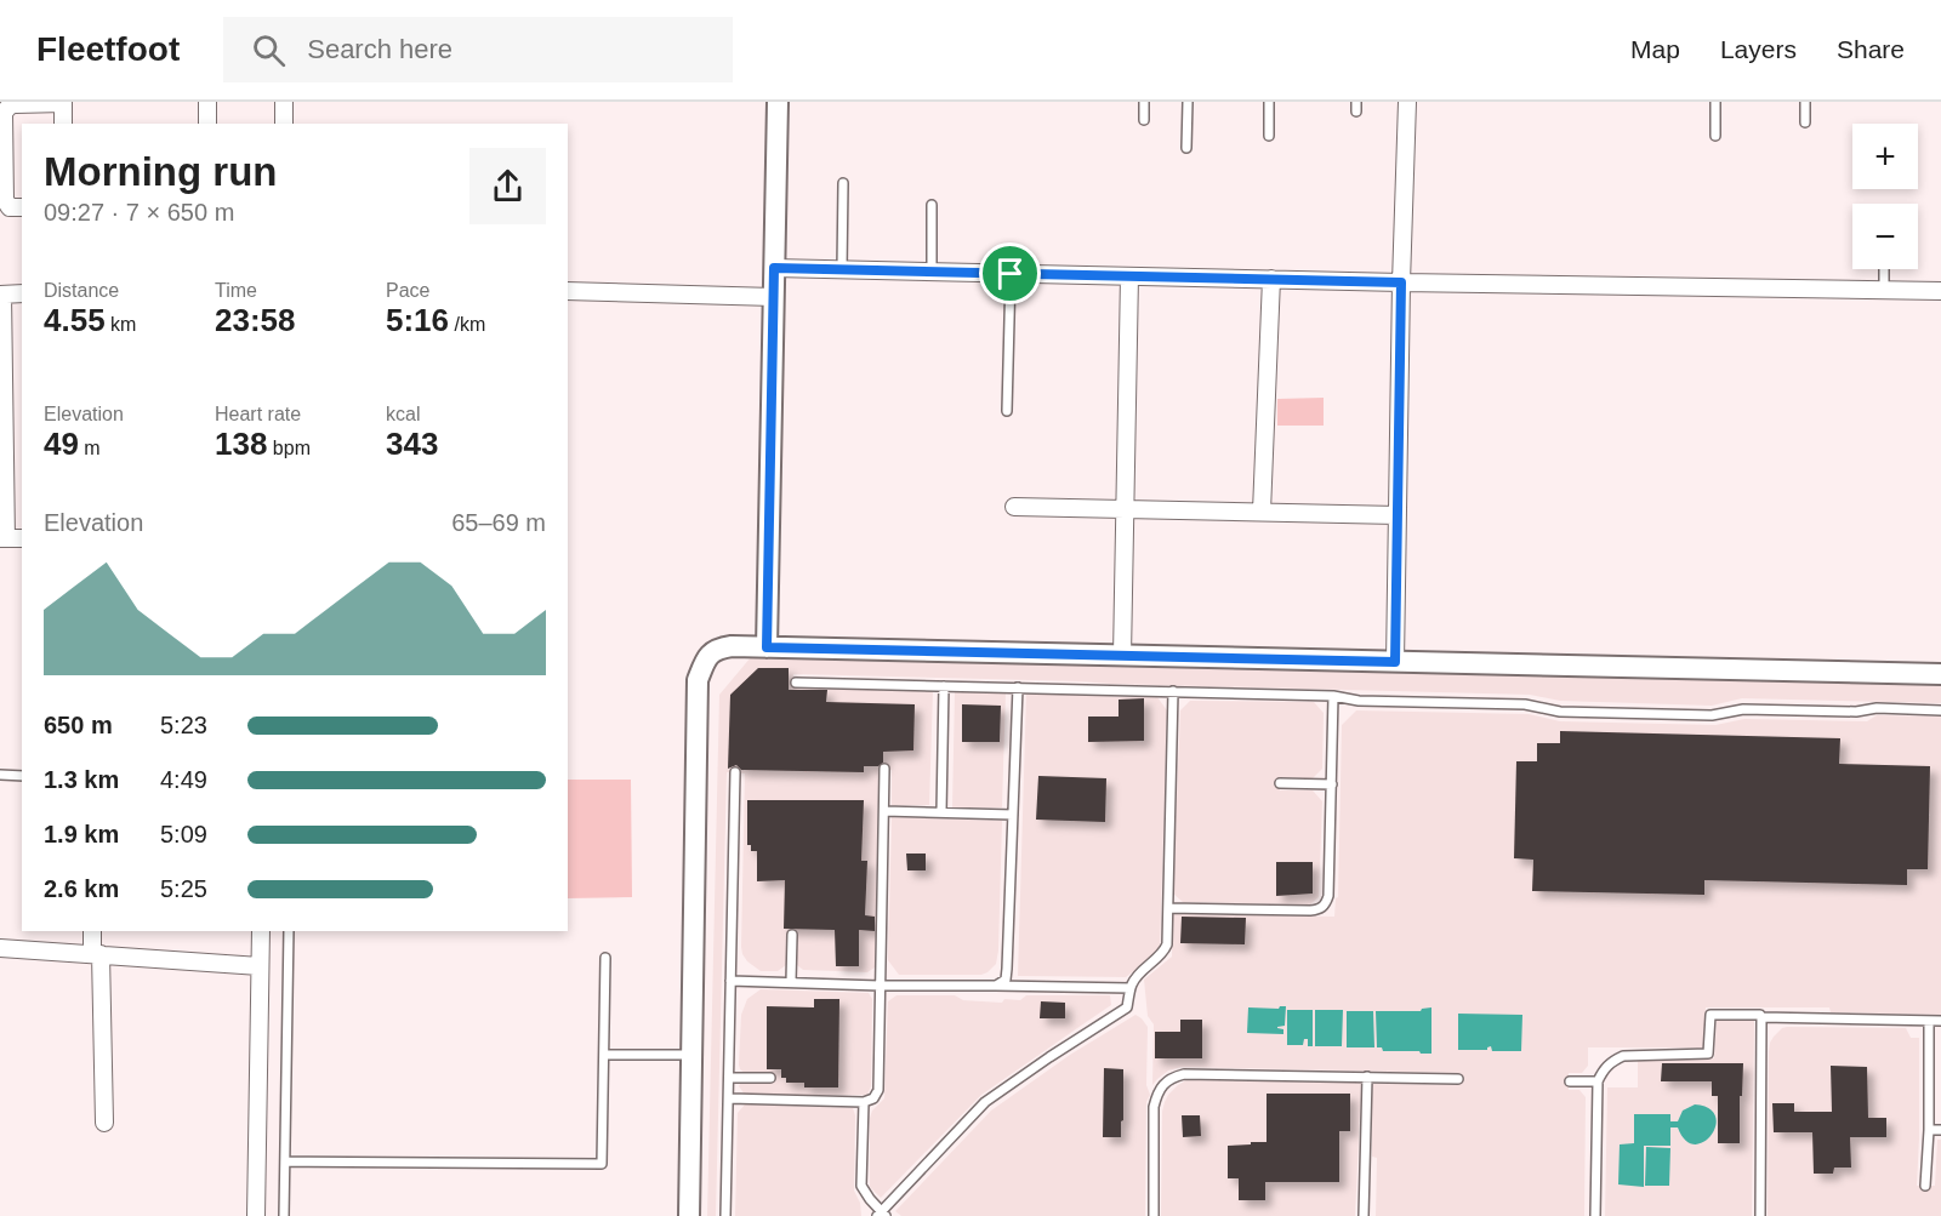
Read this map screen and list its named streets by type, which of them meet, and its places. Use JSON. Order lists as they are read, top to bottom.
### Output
{
  "page": {
    "header": "Fleetfoot",
    "search": "Search here",
    "nav": ["Map", "Layers", "Share"],
    "map_buttons": ["+", "−"],
    "heading": ["Morning run", "09:27 · 7 × 650 m"],
    "stats": [
      ["Distance", "4.55 km"],
      ["Time", "23:58"],
      ["Pace", "5:16 /km"],
      ["Elevation", "49 m"],
      ["Heart rate", "138 bpm"],
      ["kcal", "343"]
    ],
    "chart": ["Elevation", "65–69 m"],
    "list": [
      {
        "name": "650 m",
        "note": "5:23"
      },
      {
        "name": "1.3 km",
        "note": "4:49"
      },
      {
        "name": "1.9 km",
        "note": "5:09"
      },
      {
        "name": "2.6 km",
        "note": "5:25"
      }
    ]
  }
}
